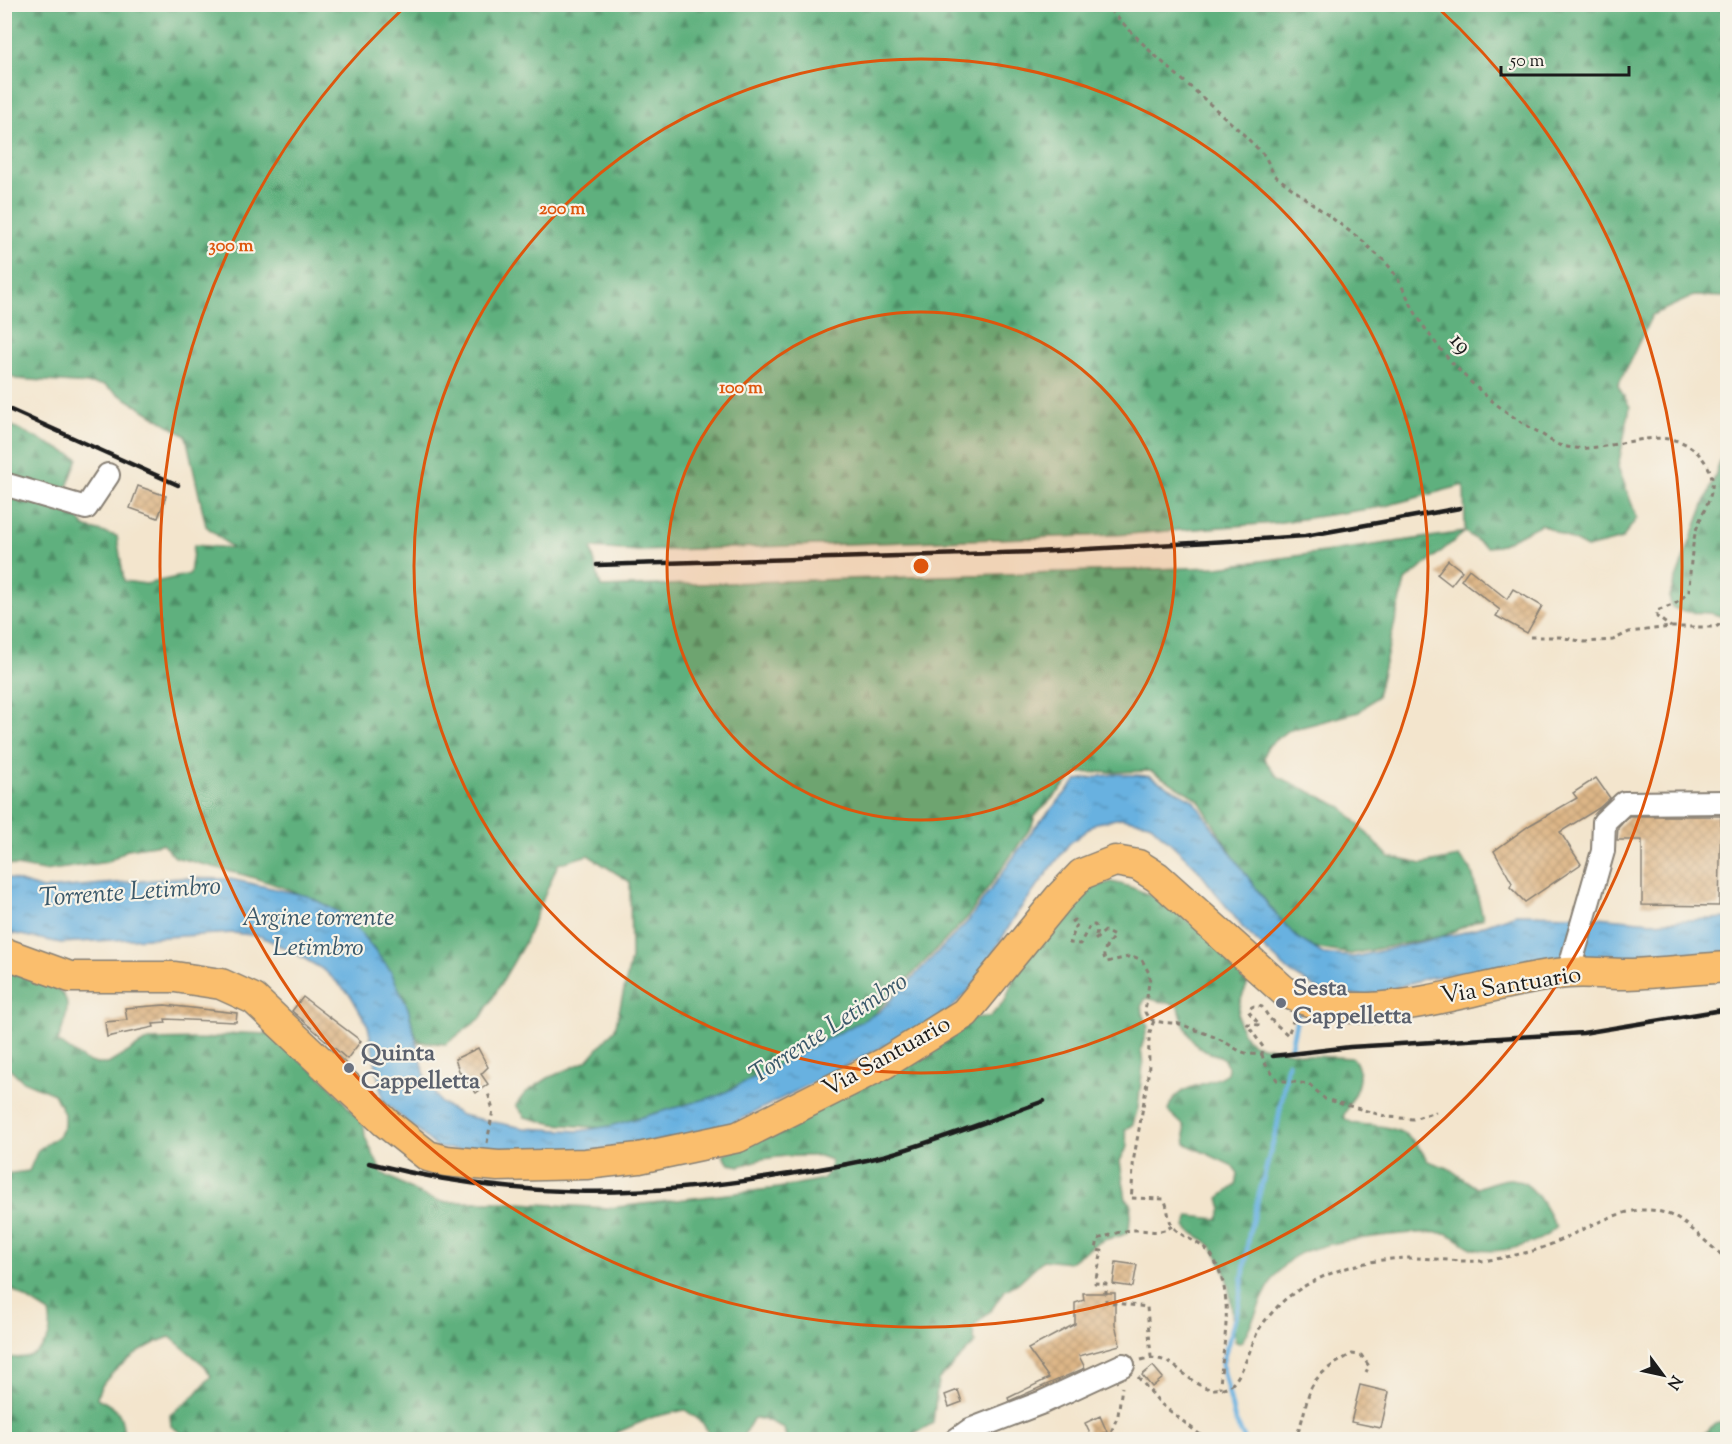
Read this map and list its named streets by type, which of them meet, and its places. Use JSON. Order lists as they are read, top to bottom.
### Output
{
  "streets": {
    "main road": ["Via Santuario"],
    "path": ["19"]
  },
  "water": ["Torrente Letimbro", "Argine torrente Letimbro"],
  "places": ["Sesta Cappelletta", "Quinta Cappelletta"],
  "scale_bar": "50 m",
  "north": "bottom right",
  "rings": ["200 m", "300 m", "100 m"]
}
